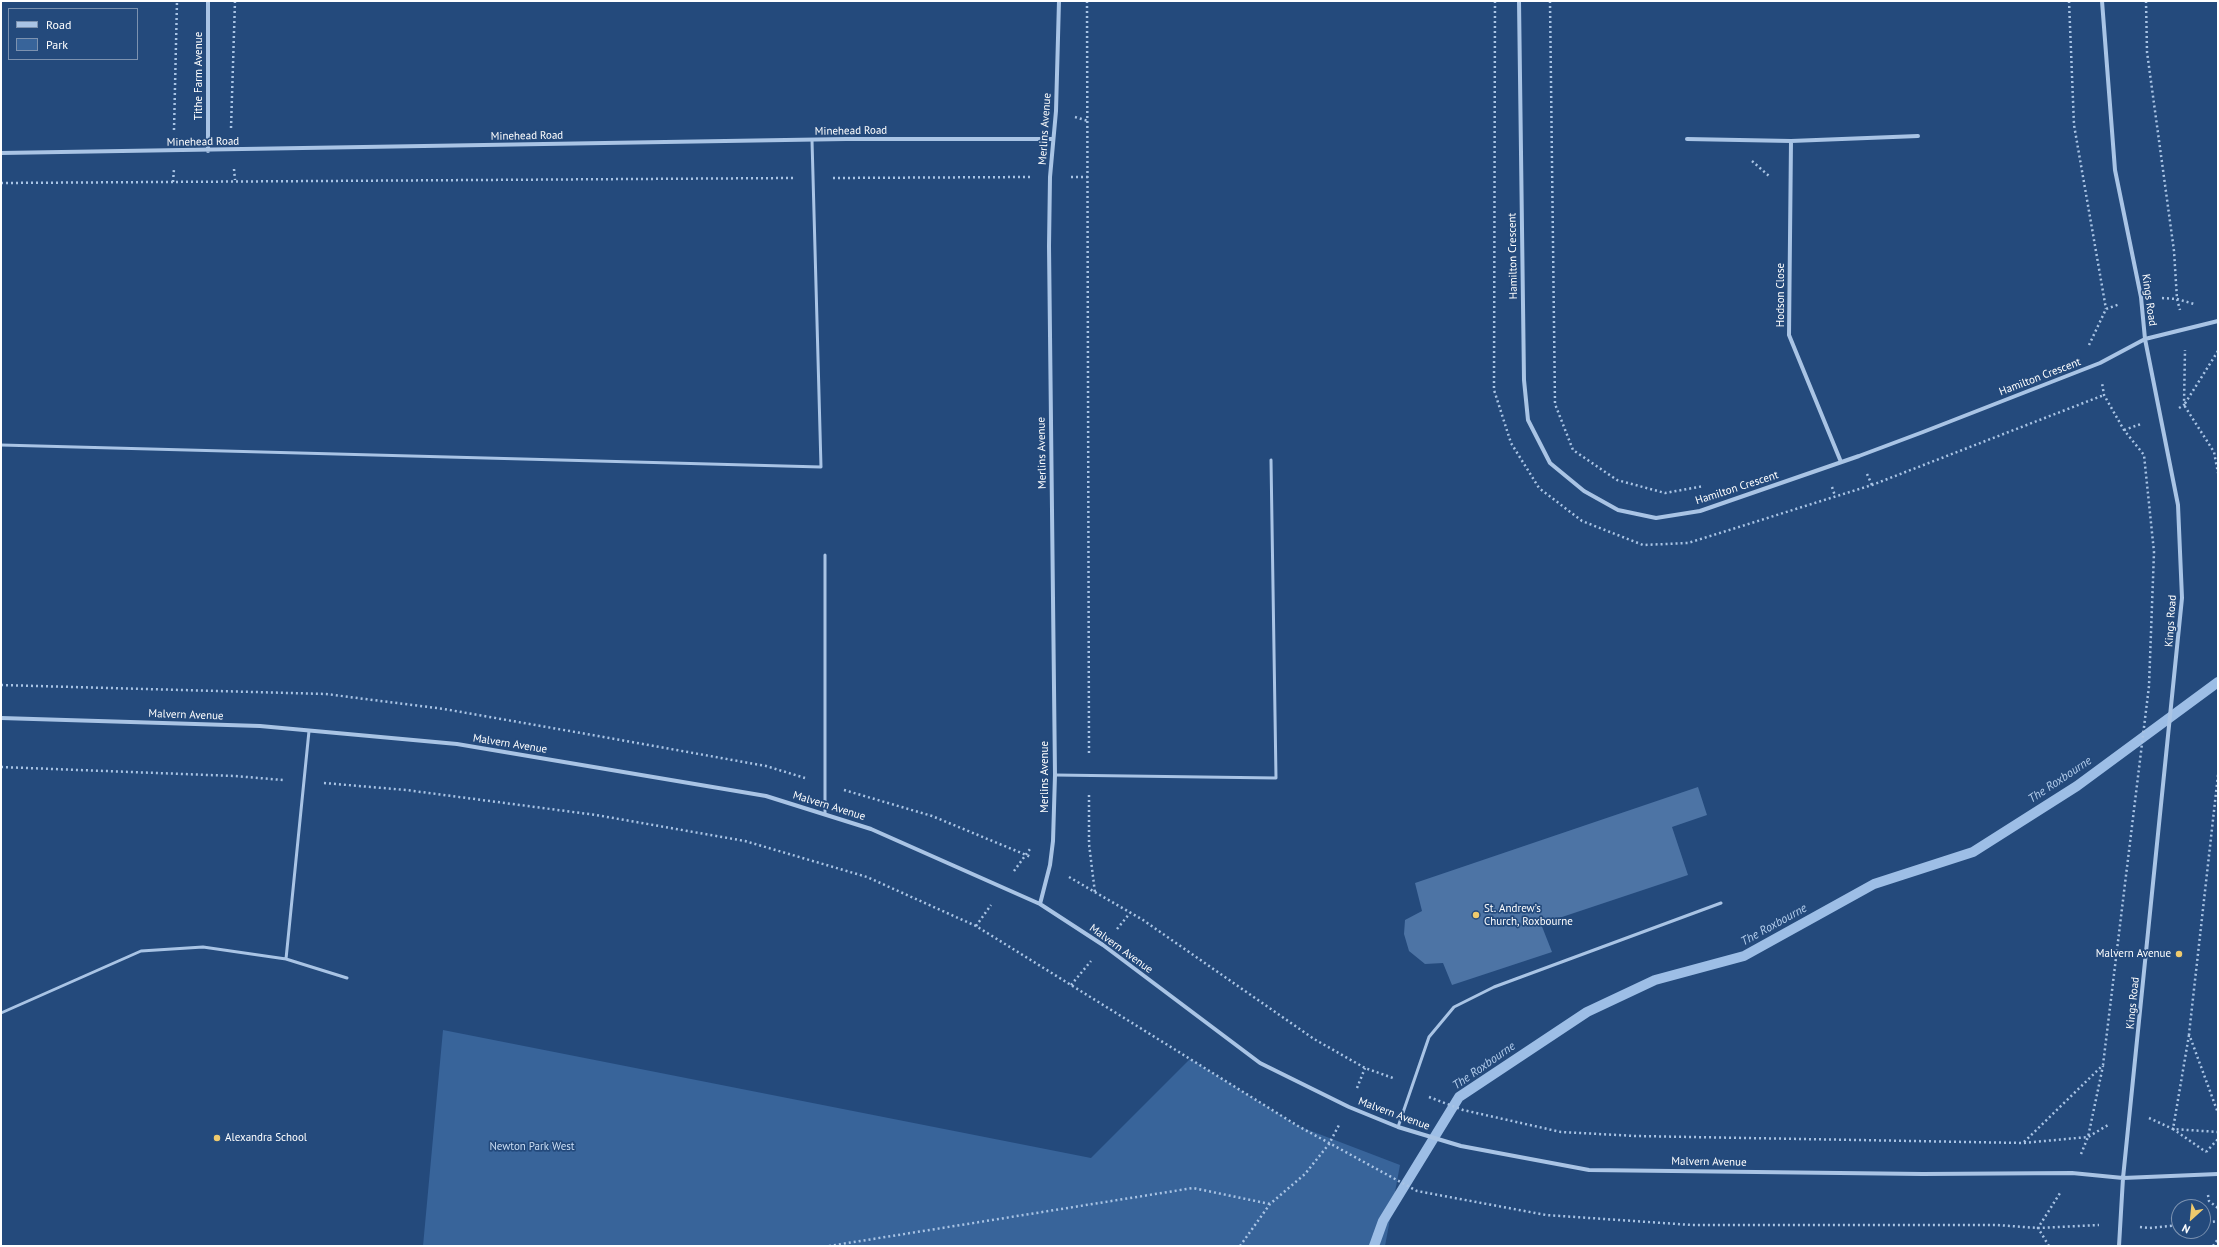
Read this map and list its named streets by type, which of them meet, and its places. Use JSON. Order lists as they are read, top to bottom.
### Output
{
  "streets": {
    "street": [
      "Tithe Farm Avenue",
      "Merlins Avenue",
      "Minehead Road",
      "Hamilton Crescent",
      "Hodson Close",
      "Kings Road",
      "Malvern Avenue"
    ]
  },
  "crossings": [
    ["Tithe Farm Avenue", "Minehead Road"],
    ["Merlins Avenue", "Minehead Road"],
    ["Merlins Avenue", "Malvern Avenue"],
    ["Hamilton Crescent", "Hodson Close"],
    ["Hamilton Crescent", "Kings Road"],
    ["Kings Road", "Malvern Avenue"]
  ],
  "water": ["The Roxbourne"],
  "parks": ["Newton Park West"],
  "places": ["St. Andrew’s Church, Roxbourne", "Malvern Avenue", "Alexandra School"],
  "legend": ["Road", "Park"],
  "north": "bottom left"
}
